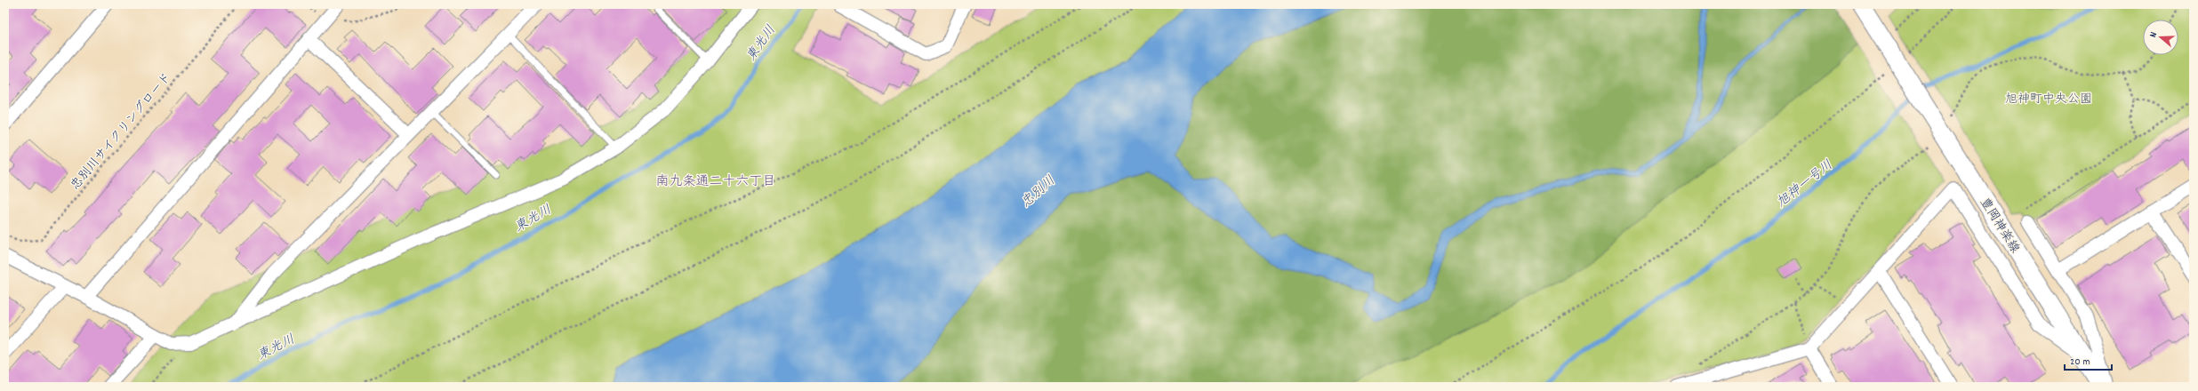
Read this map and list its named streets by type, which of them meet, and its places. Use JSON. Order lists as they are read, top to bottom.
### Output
{
  "streets": {
    "main road": ["豊岡神楽線"],
    "path": ["忠別川サイクリングロード"]
  },
  "districts": ["南九条通二十六丁目"],
  "water": ["東光川", "旭神一号川", "忠別川"],
  "parks": ["旭神町中央公園"],
  "scale_bar": "20 m",
  "north": "left"
}
